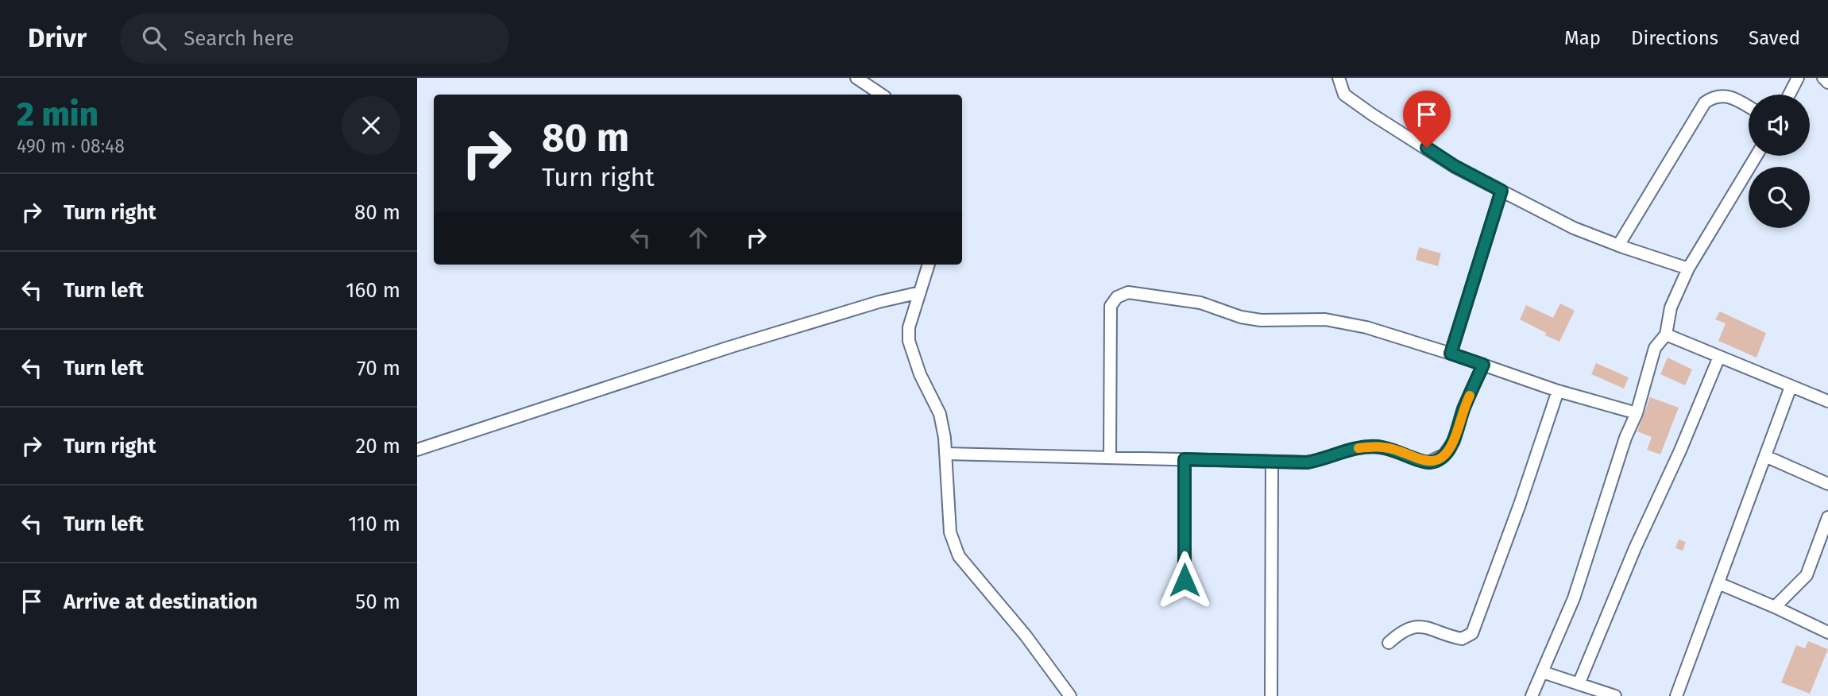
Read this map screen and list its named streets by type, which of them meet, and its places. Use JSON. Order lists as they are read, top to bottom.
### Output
{
  "page": {
    "header": "Drivr",
    "search": "Search here",
    "nav": ["Map", "Directions", "Saved"],
    "heading": ["2 min", "490 m · 08:48"],
    "turn": ["80 m", "Turn right"],
    "list": [
      {
        "name": "Turn right",
        "value": "80 m"
      },
      {
        "name": "Turn left",
        "value": "160 m"
      },
      {
        "name": "Turn left",
        "value": "70 m"
      },
      {
        "name": "Turn right",
        "value": "20 m"
      },
      {
        "name": "Turn left",
        "value": "110 m"
      },
      {
        "name": "Arrive at destination",
        "value": "50 m"
      }
    ]
  }
}
